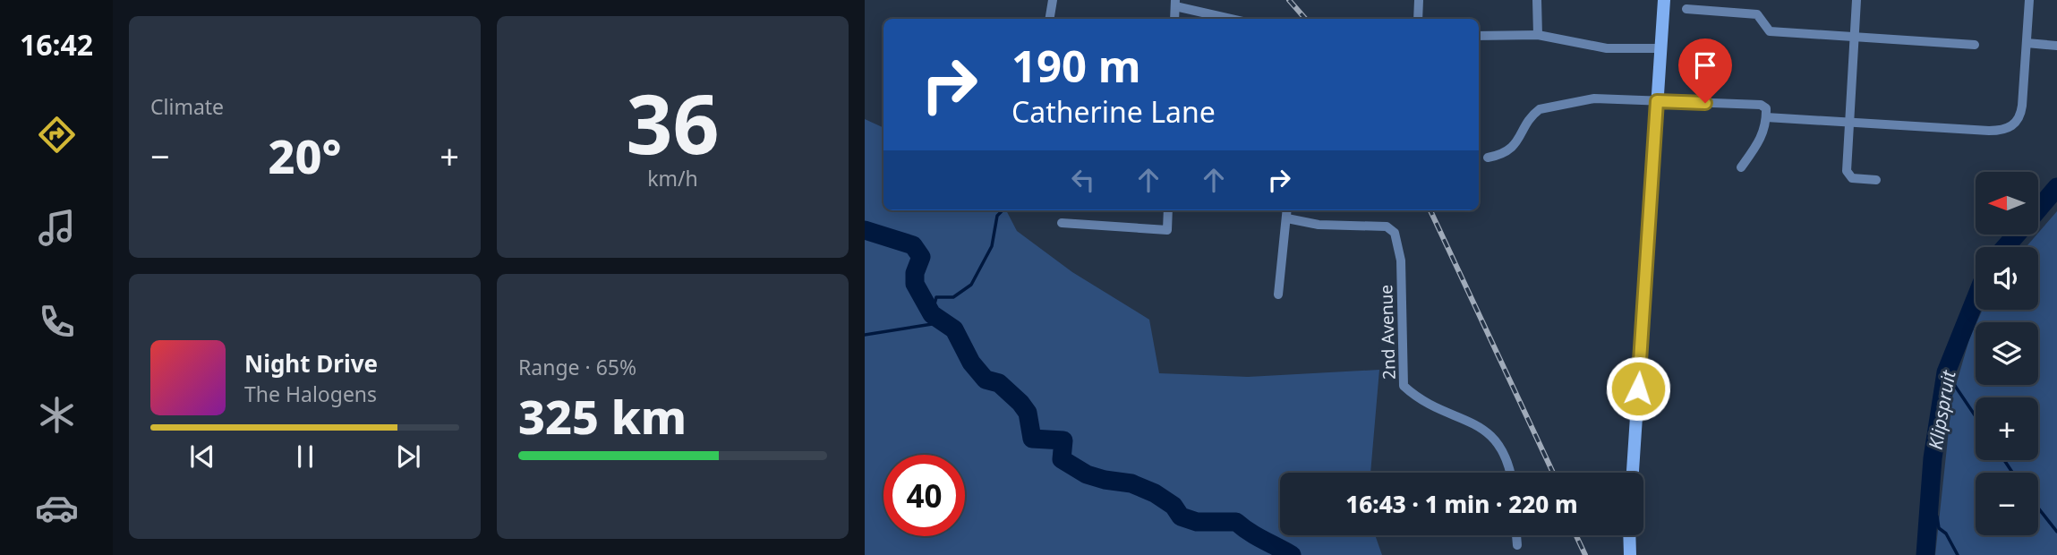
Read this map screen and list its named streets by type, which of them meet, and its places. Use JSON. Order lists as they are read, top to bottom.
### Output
{
  "streets": {
    "street": ["2nd Avenue"]
  },
  "water": ["Klipspruit"],
  "north": "left",
  "page": {
    "tabs": "16:42",
    "tile": [
      "Climate",
      ["36", "km/h"],
      ["Range · 65%", "325 km"]
    ],
    "turn": ["190 m", "Catherine Lane"],
    "heat": ["−", "20°", "+"],
    "map_buttons": ["+", "−"],
    "song": ["Night Drive", "The Halogens"],
    "limit": "40",
    "trip": "16:43 · 1 min · 220 m"
  }
}
